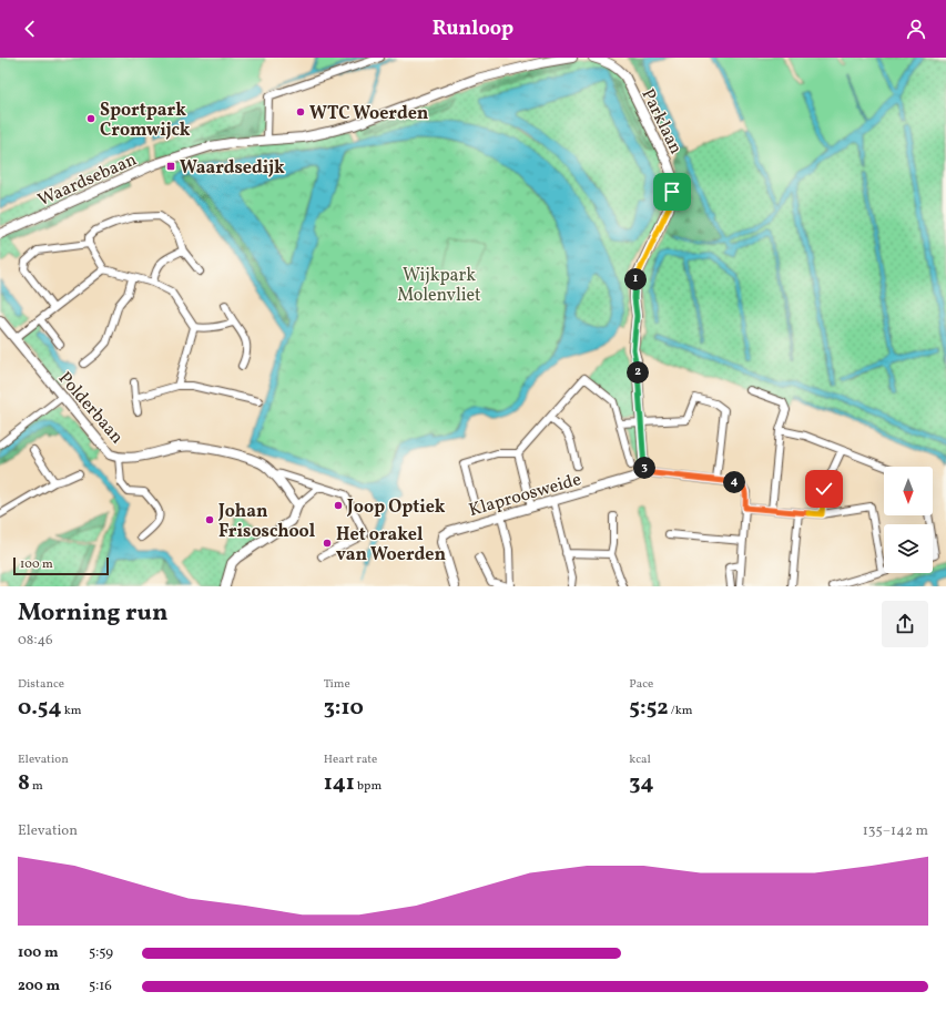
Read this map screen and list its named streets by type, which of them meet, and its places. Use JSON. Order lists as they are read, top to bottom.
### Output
{
  "streets": {
    "street": [
      "Parklaan",
      "Waardsebaan",
      "Polderbaan",
      "Klaproosweide"
    ]
  },
  "parks": ["Wijkpark Molenvliet"],
  "places": {
    "other": [
      "WTC Woerden",
      "Sportpark Cromwijck",
      "Joop Optiek",
      "Johan Frisoschool",
      "Het orakel van Woerden"
    ],
    "transit": ["Waardsedijk"]
  },
  "scale_bar": "100 m",
  "north": "bottom",
  "page": {
    "header": "Runloop",
    "pins": [
      "1",
      "2",
      "3",
      "4"
    ],
    "scale": "100 m",
    "heading": ["Morning run", "08:46"],
    "stats": [
      ["Distance", "0.54 km"],
      ["Time", "3:10"],
      ["Pace", "5:52 /km"],
      ["Elevation", "8 m"],
      ["Heart rate", "141 bpm"],
      ["kcal", "34"]
    ],
    "chart": ["Elevation", "135–142 m"],
    "list": [
      {
        "name": "100 m",
        "note": "5:59"
      },
      {
        "name": "200 m",
        "note": "5:16"
      }
    ]
  }
}
